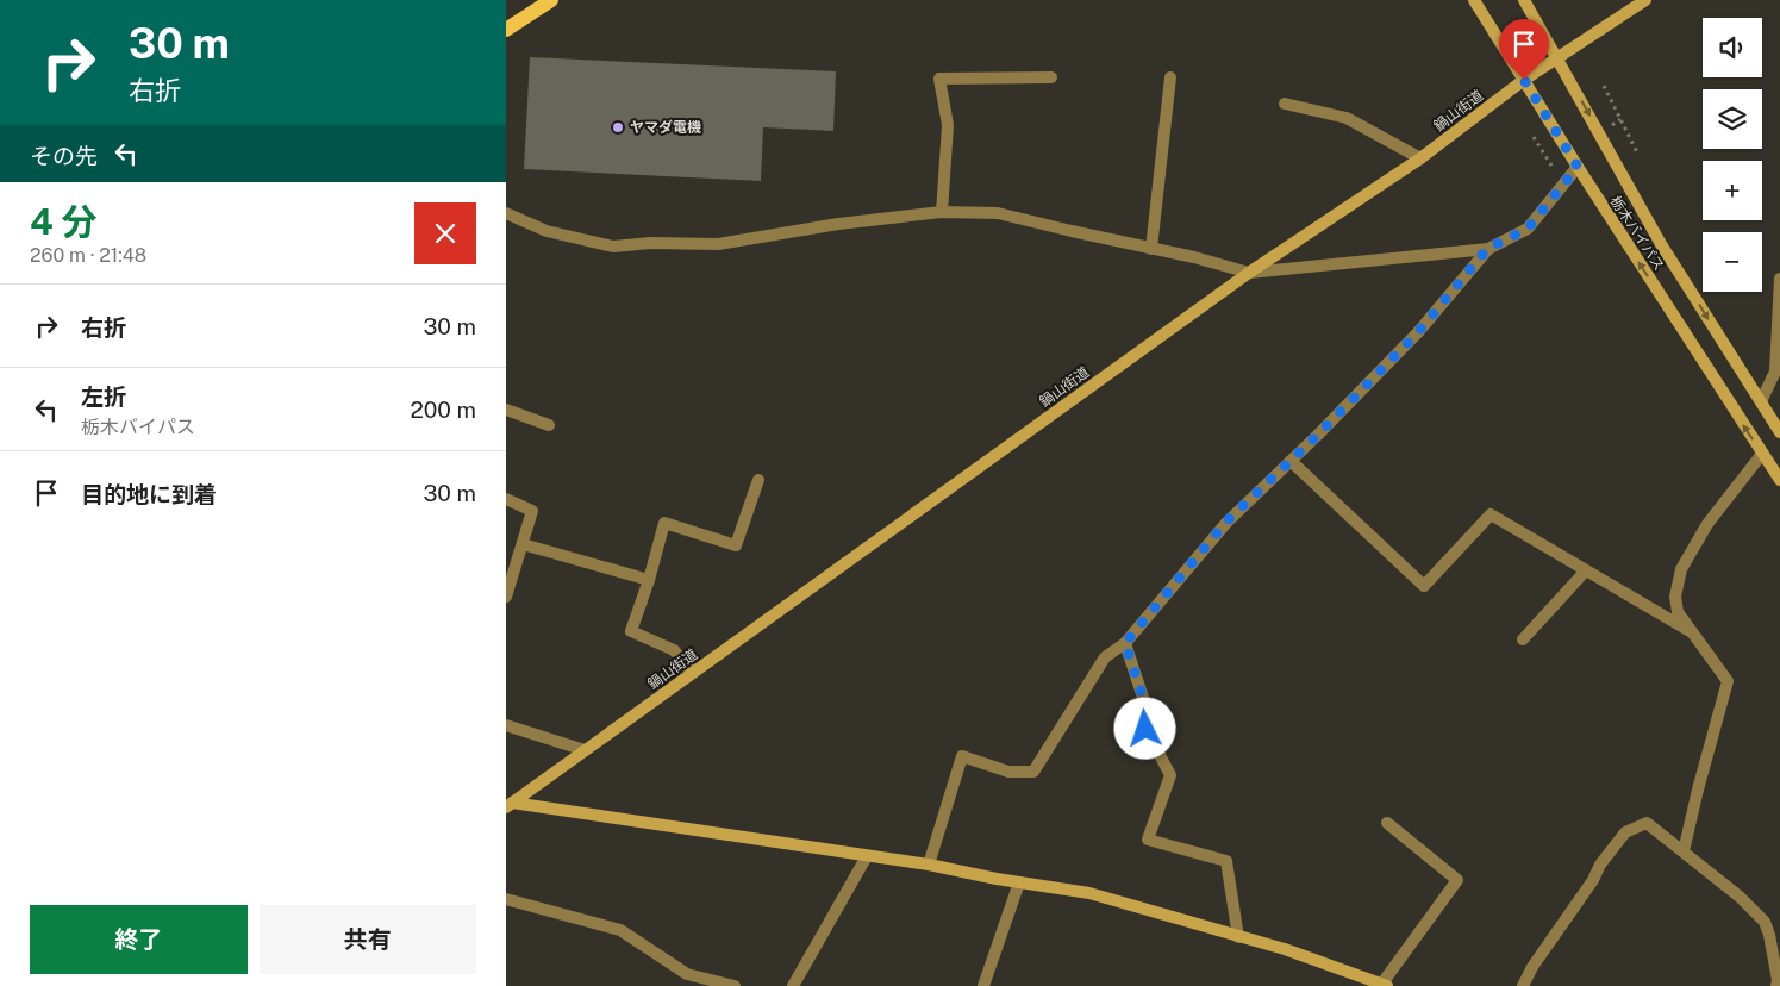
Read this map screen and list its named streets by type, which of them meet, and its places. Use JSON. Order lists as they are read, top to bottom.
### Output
{
  "streets": {
    "street": ["鍋山街道", "栃木バイパス"]
  },
  "crossings": [
    ["鍋山街道", "栃木バイパス"]
  ],
  "places": ["ヤマダ電機"],
  "page": {
    "turn": ["30 m", "右折"],
    "map_buttons": ["+", "−"],
    "then": "その先",
    "heading": ["4 分", "260 m · 21:48"],
    "list": [
      {
        "name": "右折",
        "value": "30 m"
      },
      {
        "name": "左折",
        "note": "栃木バイパス",
        "value": "200 m"
      },
      {
        "name": "目的地に到着",
        "value": "30 m"
      }
    ],
    "buttons": ["終了", "共有"]
  }
}
